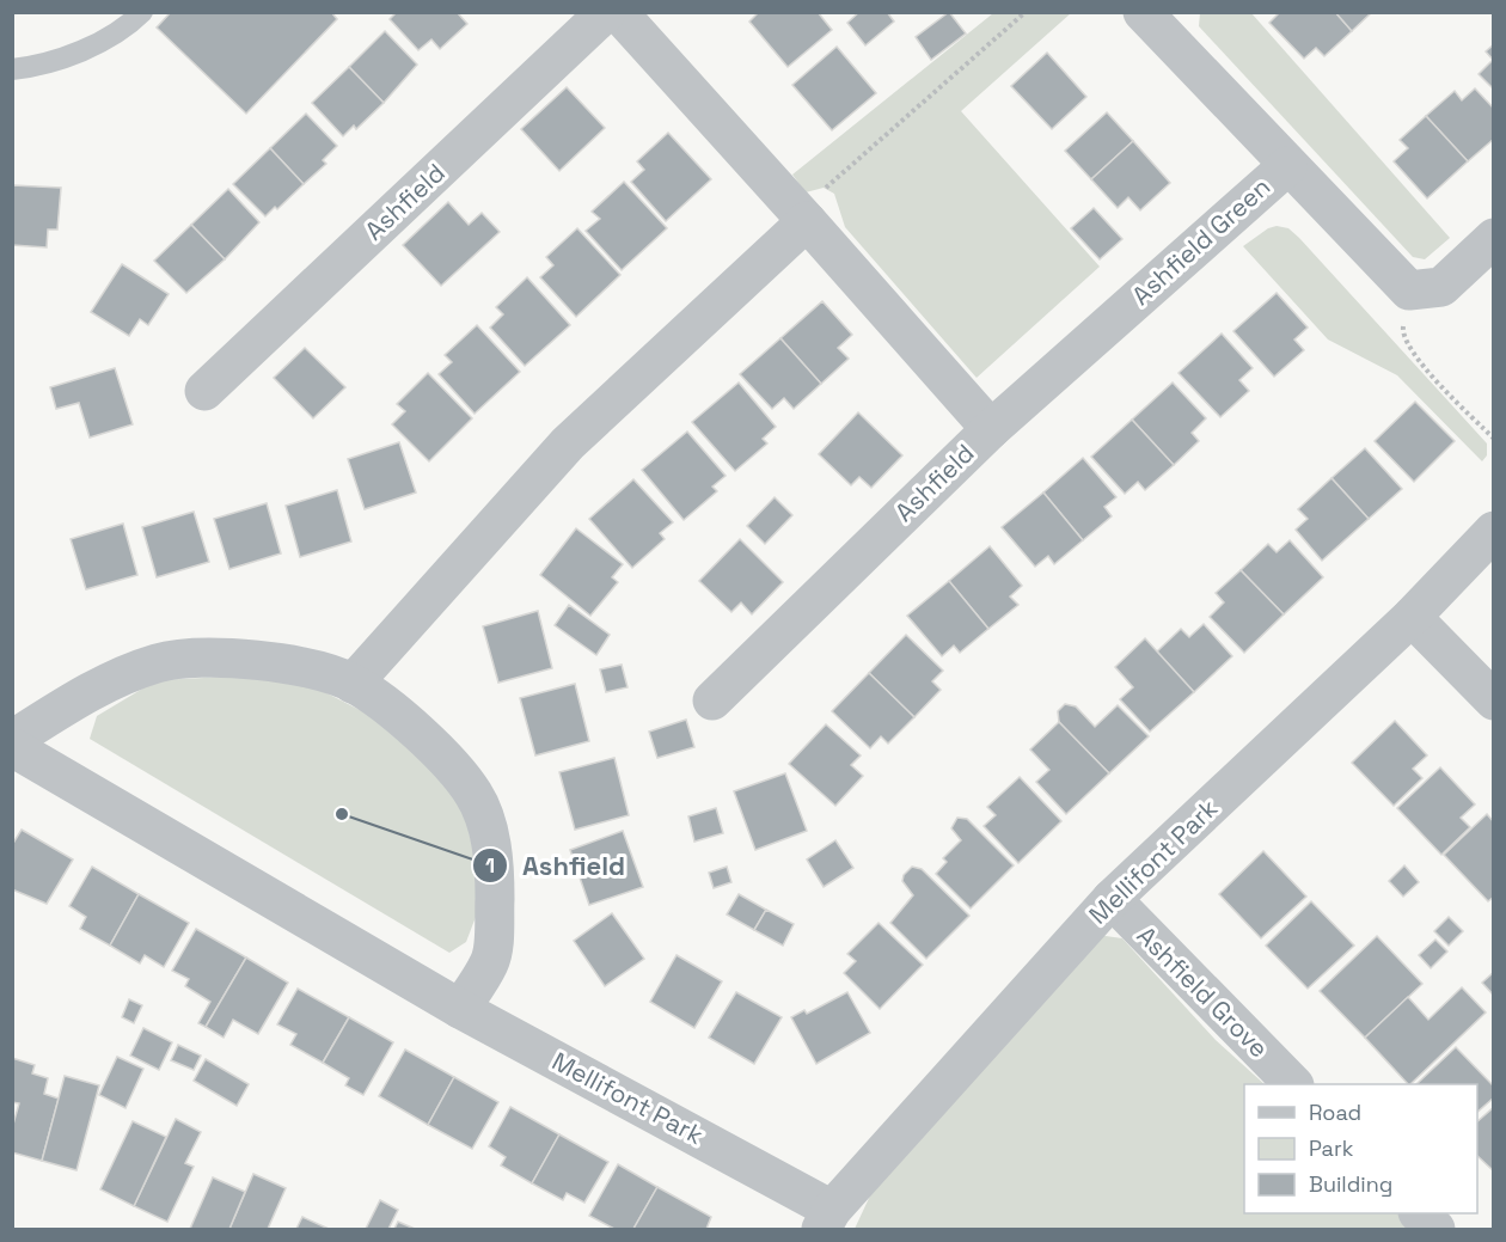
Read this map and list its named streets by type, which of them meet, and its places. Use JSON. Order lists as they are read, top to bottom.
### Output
{
  "streets": {
    "street": [
      "Ashfield",
      "Ashfield Green",
      "Mellifont Park",
      "Ashfield Grove"
    ]
  },
  "crossings": [
    ["Ashfield", "Ashfield Green"],
    ["Mellifont Park", "Ashfield Grove"]
  ],
  "places": ["Ashfield"],
  "legend": ["Road", "Park", "Building"]
}
